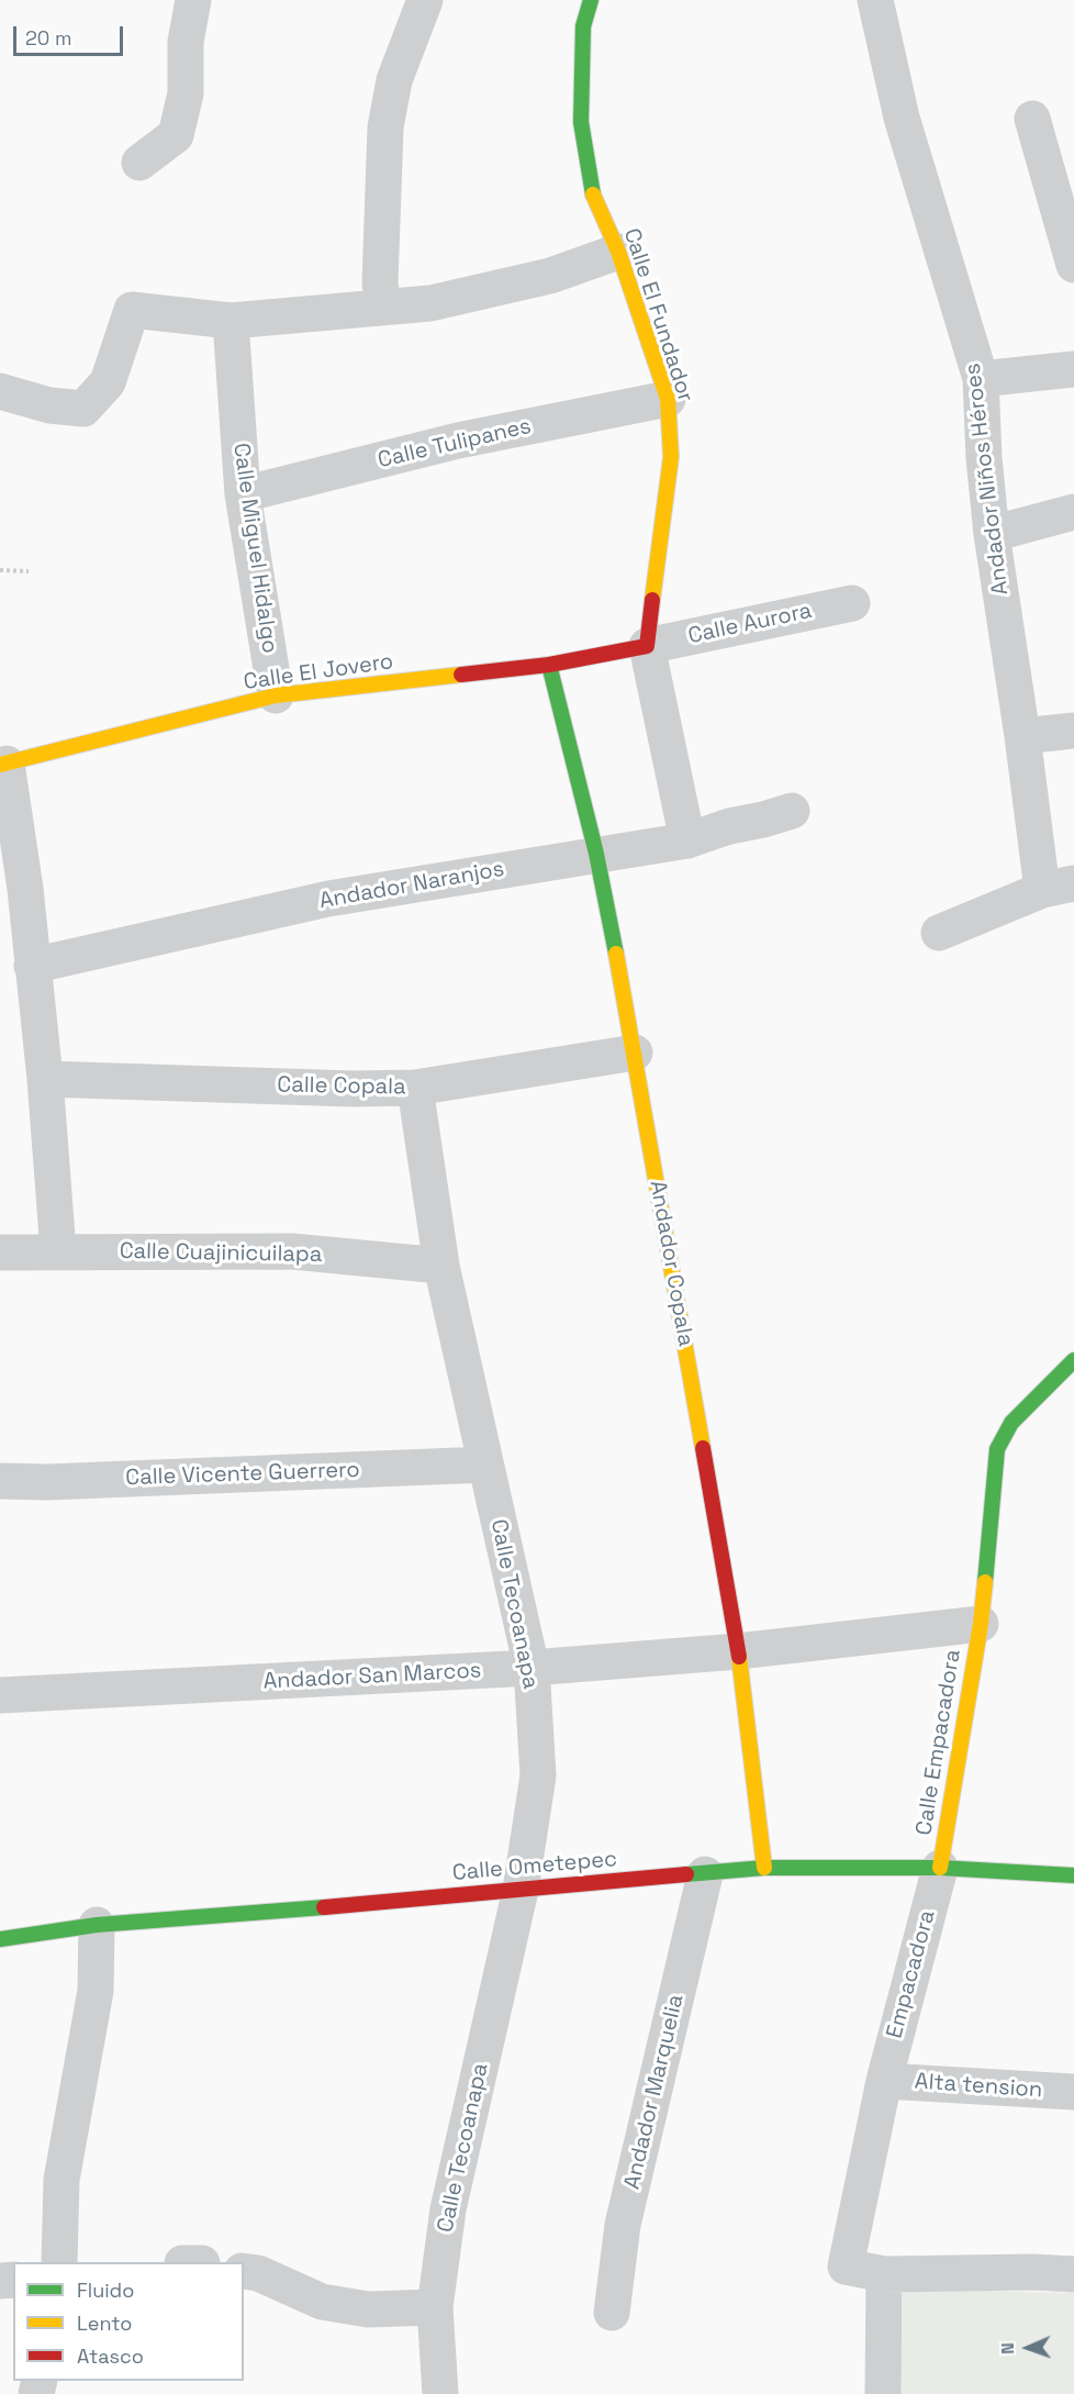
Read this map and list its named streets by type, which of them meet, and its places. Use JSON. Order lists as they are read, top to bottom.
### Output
{
  "streets": {
    "street": [
      "Calle El Fundador",
      "Calle Tulipanes",
      "Andador Niños Héroes",
      "Calle Miguel Hidalgo",
      "Calle Aurora",
      "Calle El Jovero",
      "Andador Naranjos",
      "Calle Copala",
      "Calle Cuajinicuilapa",
      "Andador Copala",
      "Calle Vicente Guerrero",
      "Calle Tecoanapa",
      "Andador San Marcos",
      "Calle Empacadora",
      "Calle Ometepec",
      "Empacadora",
      "Alta tension",
      "Andador Marquelia"
    ]
  },
  "crossings": [
    ["Calle El Fundador", "Calle Tulipanes"],
    ["Calle El Fundador", "Calle Aurora"],
    ["Calle El Fundador", "Calle El Jovero"],
    ["Calle Tulipanes", "Calle Miguel Hidalgo"],
    ["Calle Miguel Hidalgo", "Calle El Jovero"],
    ["Calle Aurora", "Calle El Jovero"],
    ["Calle El Jovero", "Andador Copala"],
    ["Andador Naranjos", "Andador Copala"],
    ["Calle Copala", "Andador Copala"],
    ["Calle Copala", "Calle Tecoanapa"],
    ["Calle Cuajinicuilapa", "Calle Tecoanapa"],
    ["Andador Copala", "Andador San Marcos"],
    ["Andador Copala", "Calle Ometepec"],
    ["Calle Vicente Guerrero", "Calle Tecoanapa"],
    ["Calle Tecoanapa", "Andador San Marcos"],
    ["Calle Tecoanapa", "Calle Ometepec"],
    ["Andador San Marcos", "Calle Empacadora"],
    ["Calle Empacadora", "Calle Ometepec"],
    ["Calle Empacadora", "Empacadora"],
    ["Calle Ometepec", "Empacadora"],
    ["Calle Ometepec", "Andador Marquelia"],
    ["Empacadora", "Alta tension"]
  ],
  "legend": ["Fluido", "Lento", "Atasco"],
  "scale_bar": "20 m",
  "north": "left"
}
